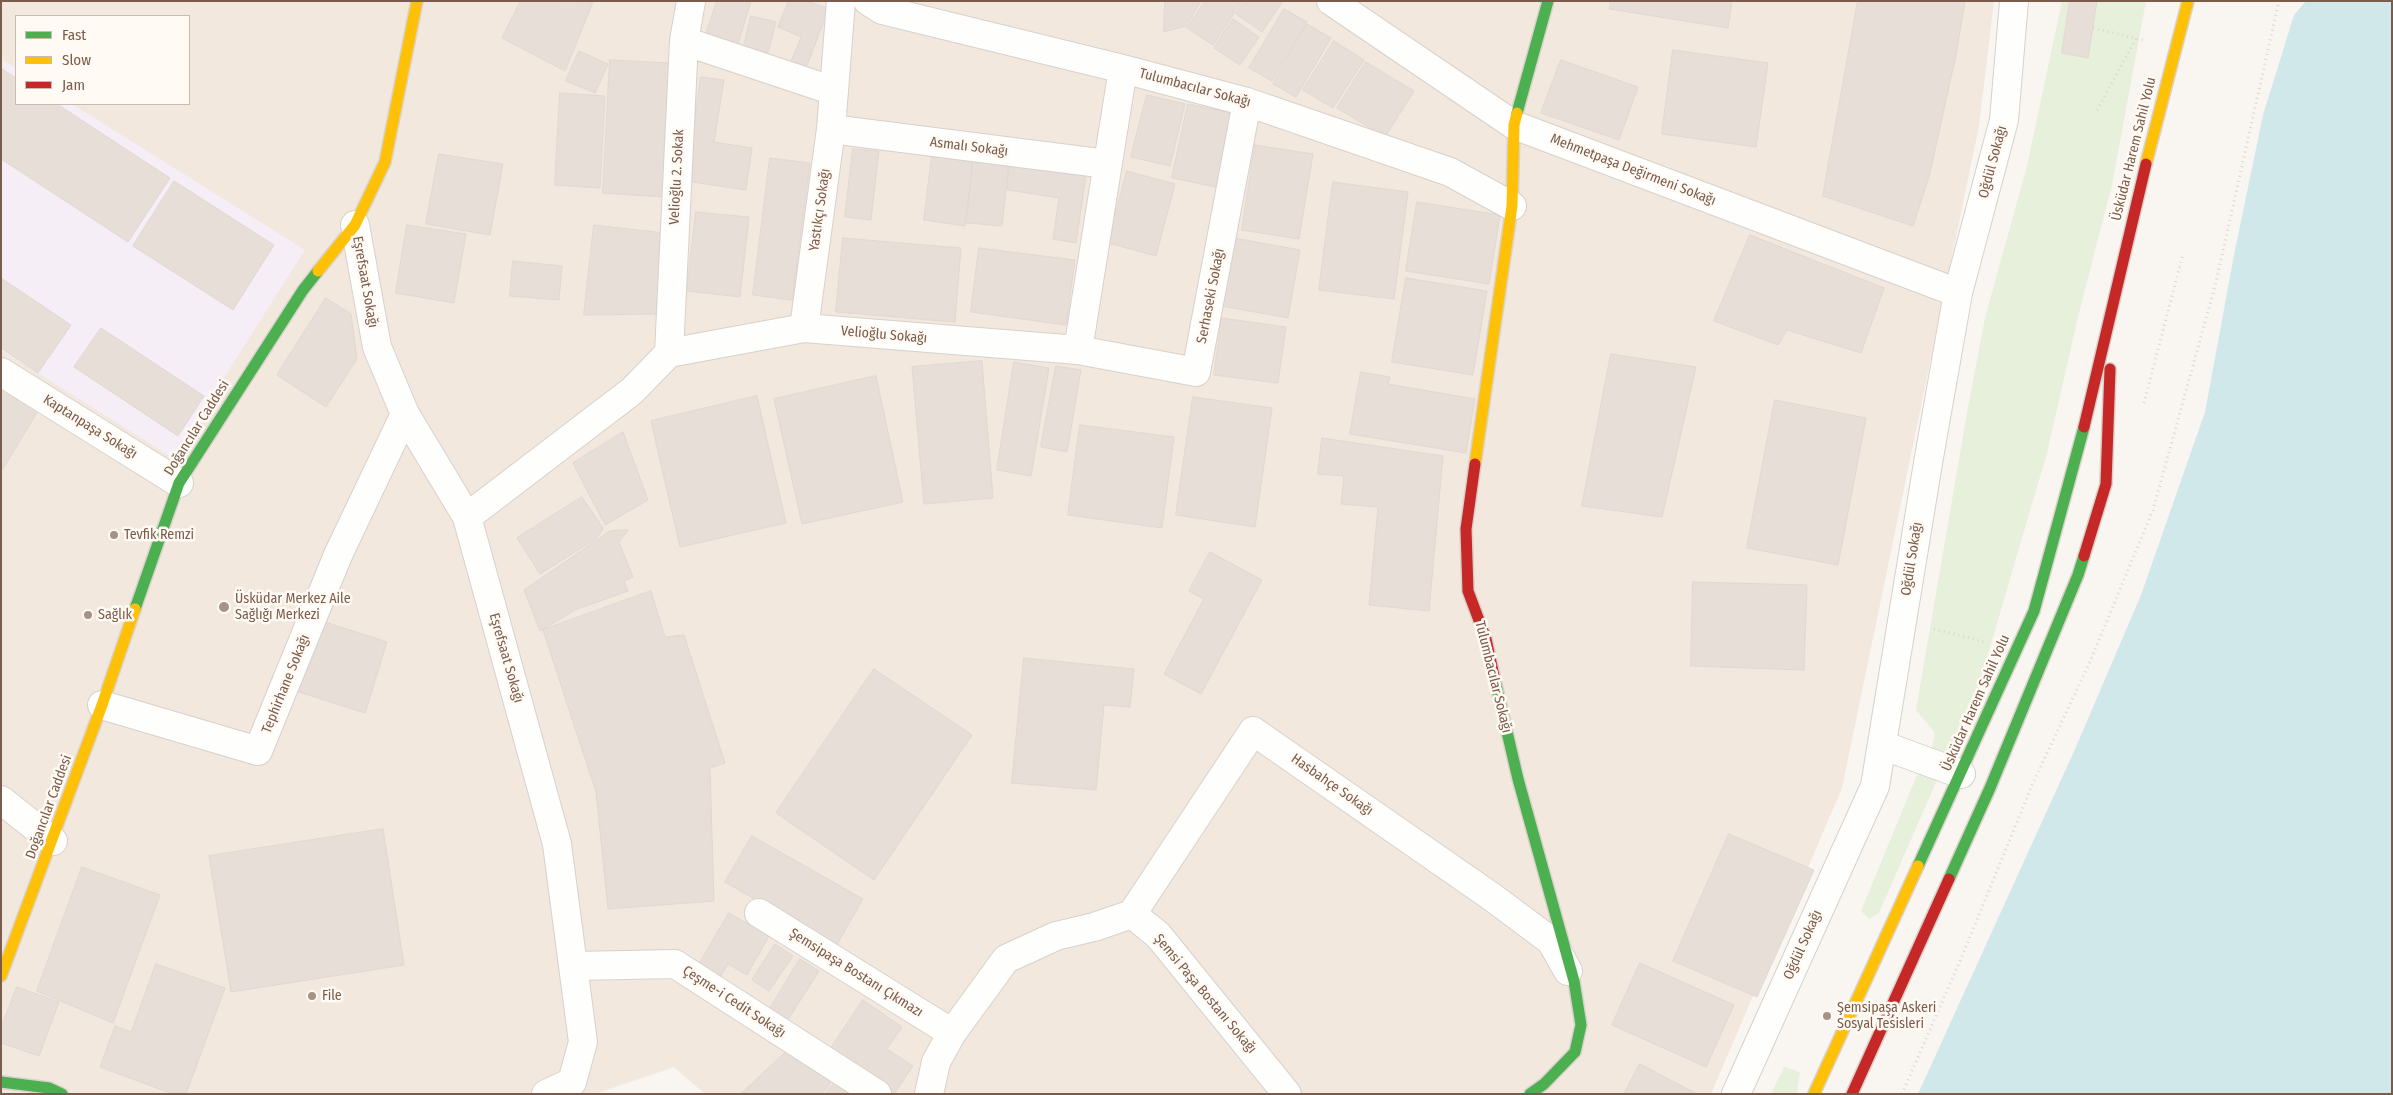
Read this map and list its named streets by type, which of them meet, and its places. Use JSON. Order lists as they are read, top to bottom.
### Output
{
  "streets": {
    "street": [
      "Tulumbacılar Sokağı",
      "Asmalı Sokağı",
      "Üsküdar Harem Sahil Yolu",
      "Oğdül Sokağı",
      "Mehmetpaşa Değirmeni Sokağı",
      "Velioğlu 2. Sokak",
      "Yastıkçı Sokağı",
      "Eşrefsaat Sokağı",
      "Serhaseki Sokağı",
      "Velioğlu Sokağı",
      "Kaptanpaşa Sokağı",
      "Doğancılar Caddesi",
      "Tephirhane Sokağı",
      "Hasbahçe Sokağı",
      "Şemsipaşa Bostanı Çıkmazı",
      "Şemsi Paşa Bostanı Sokağı",
      "Çeşme-i Cedit Sokağı"
    ]
  },
  "crossings": [
    ["Tulumbacılar Sokağı", "Mehmetpaşa Değirmeni Sokağı"],
    ["Tulumbacılar Sokağı", "Serhaseki Sokağı"],
    ["Tulumbacılar Sokağı", "Hasbahçe Sokağı"],
    ["Asmalı Sokağı", "Yastıkçı Sokağı"],
    ["Oğdül Sokağı", "Mehmetpaşa Değirmeni Sokağı"],
    ["Velioğlu 2. Sokak", "Velioğlu Sokağı"],
    ["Yastıkçı Sokağı", "Velioğlu Sokağı"],
    ["Eşrefsaat Sokağı", "Doğancılar Caddesi"],
    ["Eşrefsaat Sokağı", "Tephirhane Sokağı"],
    ["Eşrefsaat Sokağı", "Çeşme-i Cedit Sokağı"],
    ["Serhaseki Sokağı", "Velioğlu Sokağı"],
    ["Kaptanpaşa Sokağı", "Doğancılar Caddesi"],
    ["Doğancılar Caddesi", "Tephirhane Sokağı"],
    ["Hasbahçe Sokağı", "Şemsi Paşa Bostanı Sokağı"]
  ],
  "places": [
    "Tevfik Remzi",
    "Üsküdar Merkez Aile Sağlığı Merkezi",
    "Sağlık",
    "File",
    "Şemsipaşa Askeri Sosyal Tesisleri"
  ],
  "legend": ["Fast", "Slow", "Jam"]
}
